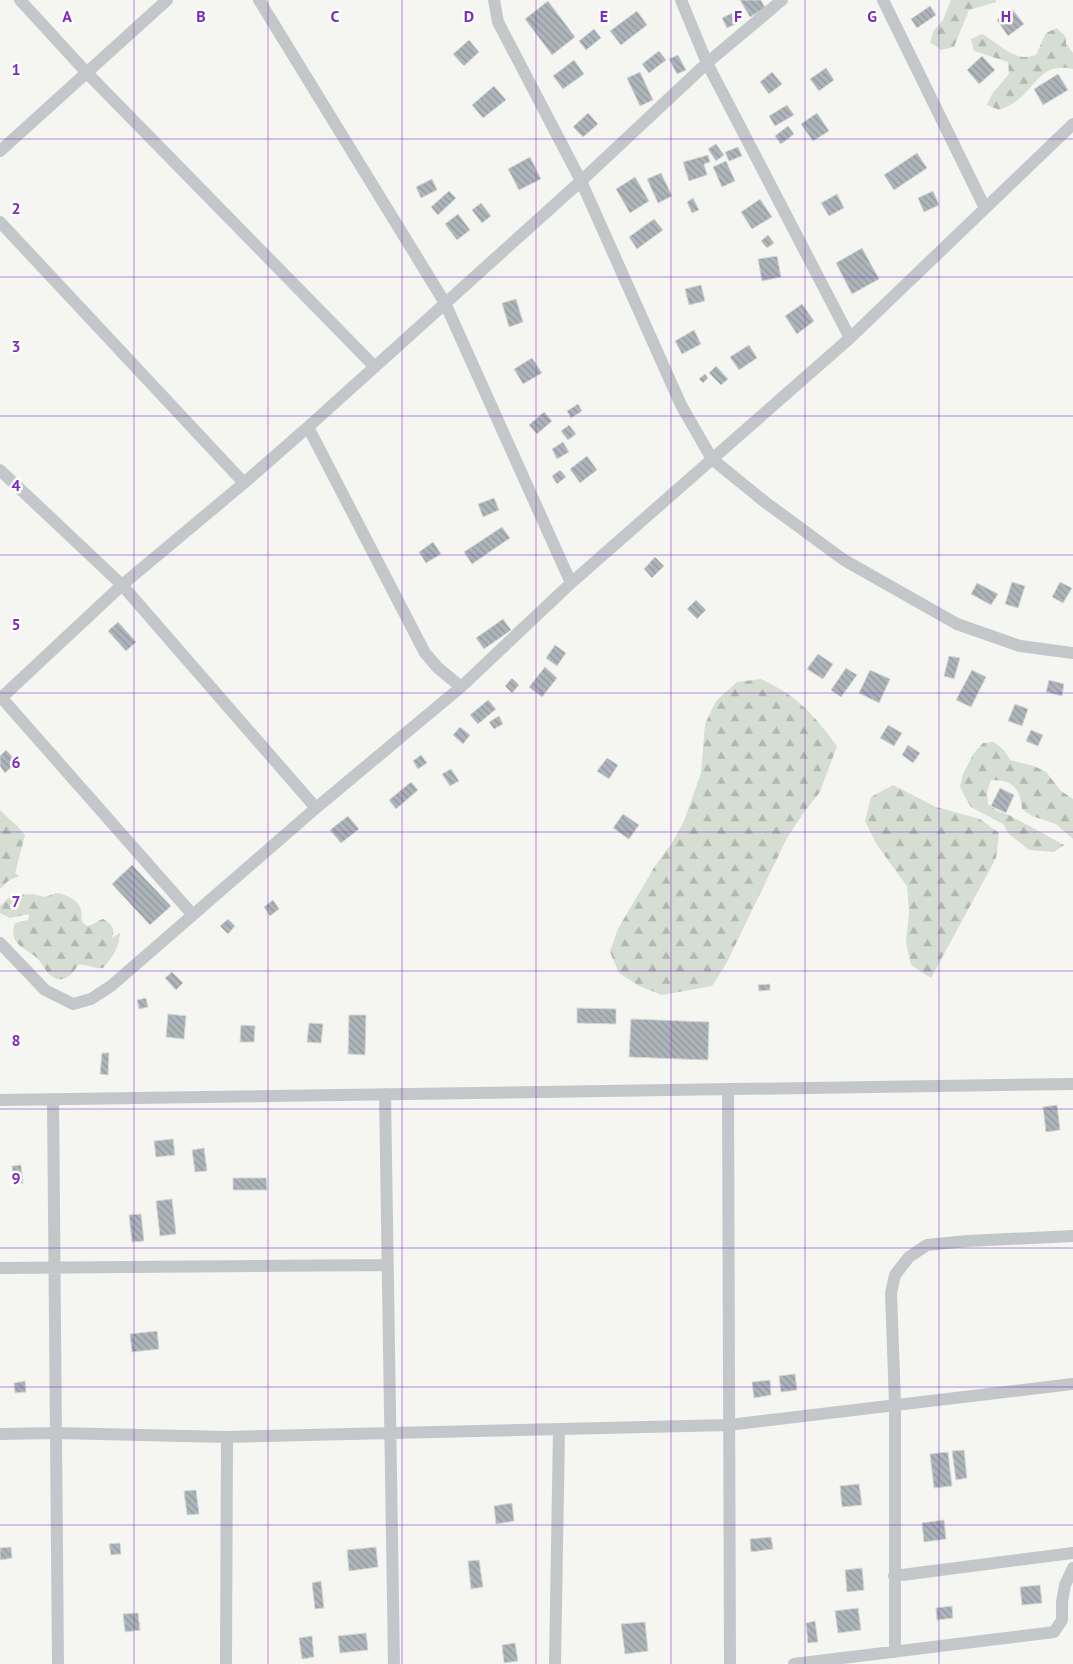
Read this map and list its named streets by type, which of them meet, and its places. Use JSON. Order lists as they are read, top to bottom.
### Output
{
  "grid": {
    "columns": [
      "A",
      "B",
      "C",
      "D",
      "E",
      "F",
      "G",
      "H"
    ],
    "rows": [
      "1",
      "2",
      "3",
      "4",
      "5",
      "6",
      "7",
      "8",
      "9"
    ]
  }
}
